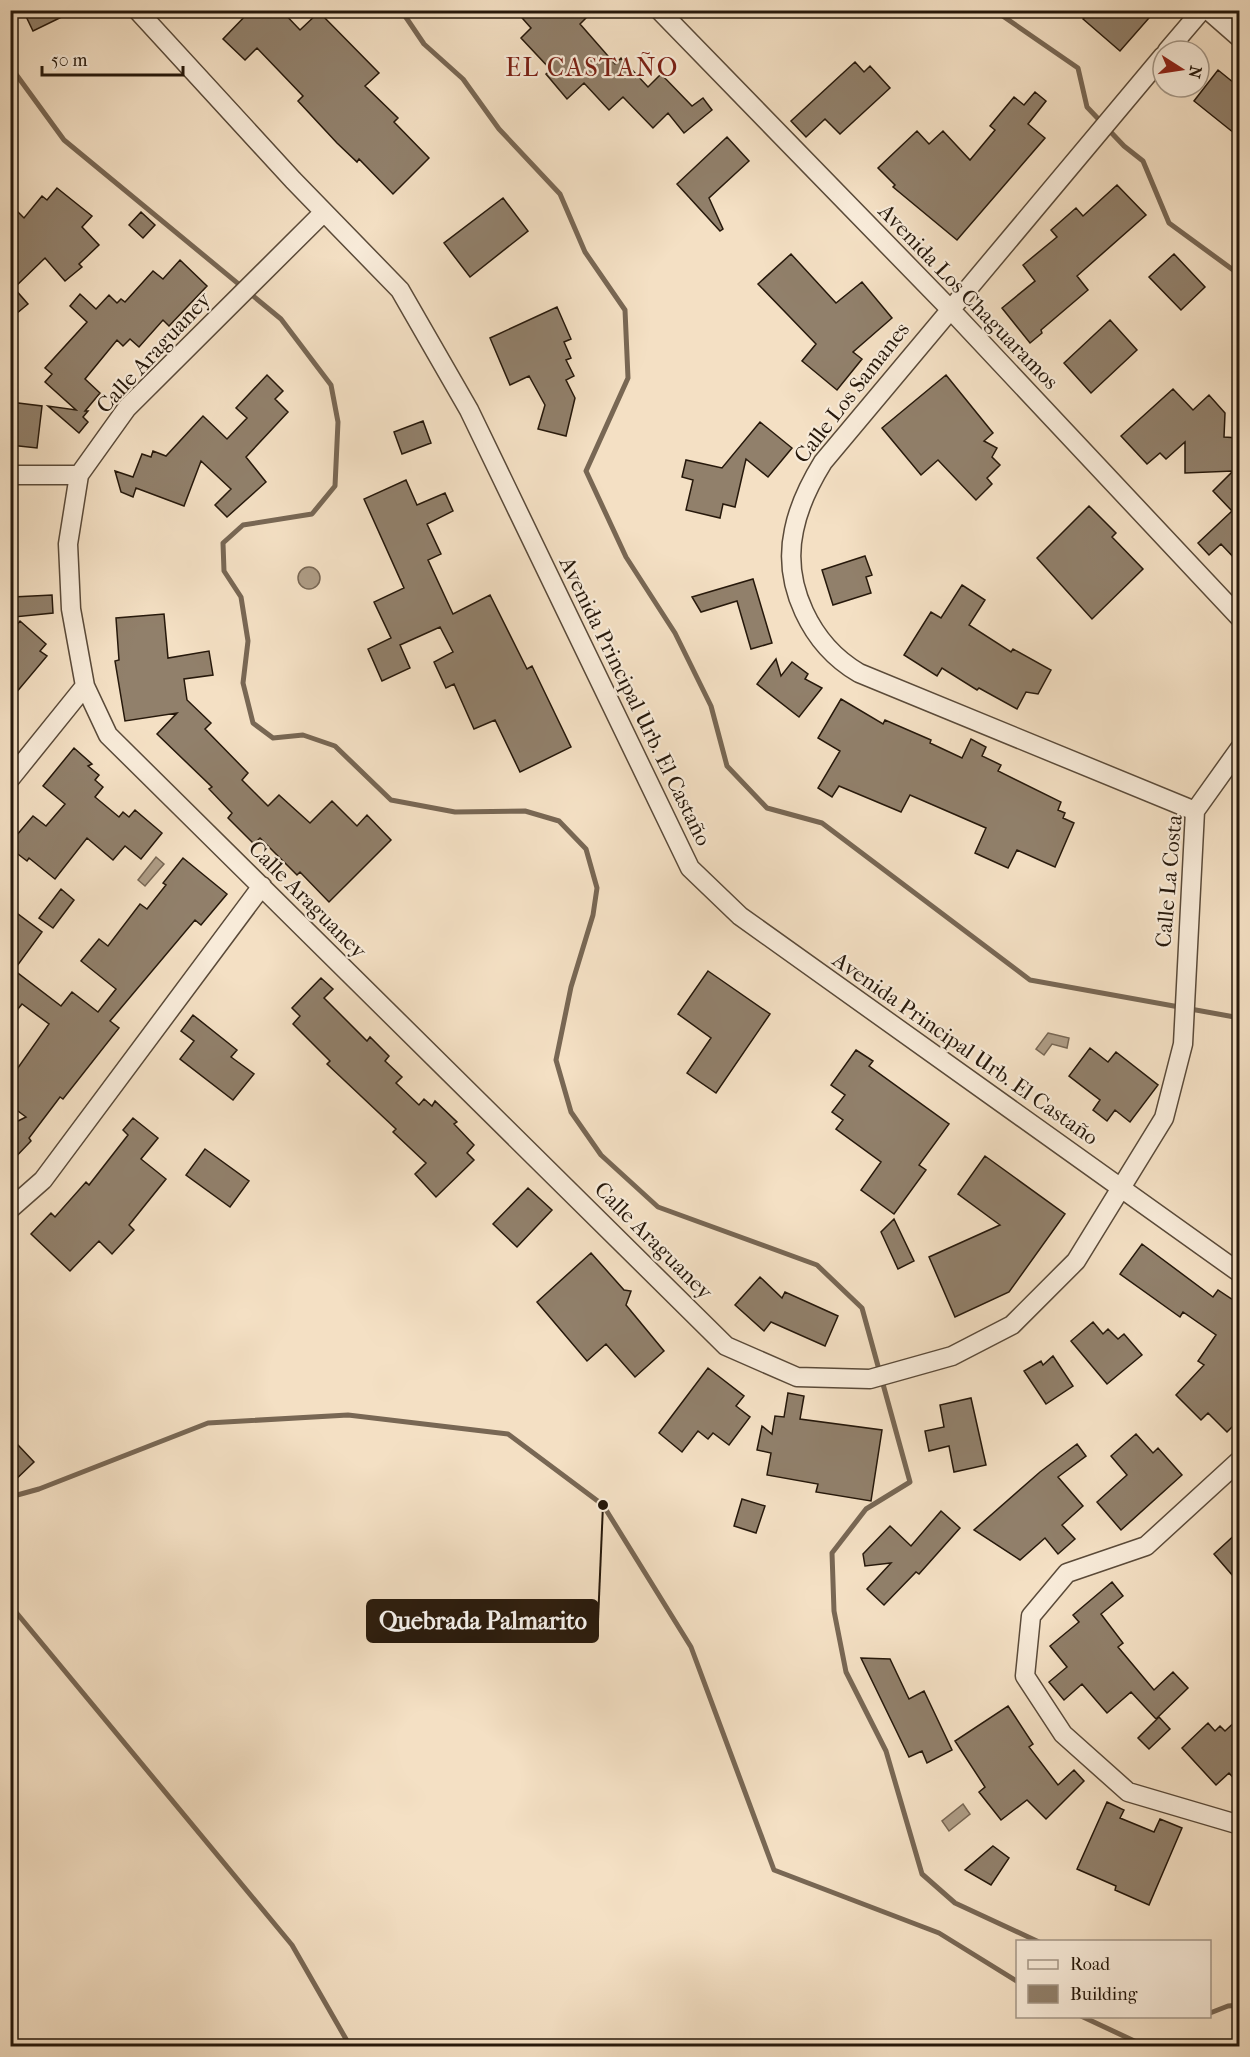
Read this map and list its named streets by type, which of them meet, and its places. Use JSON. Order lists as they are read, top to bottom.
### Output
{
  "streets": {
    "street": [
      "Avenida Los Chaguaramos",
      "Calle Araguaney",
      "Calle Los Samanes",
      "Avenida Principal Urb. El Castaño",
      "Calle La Costa"
    ]
  },
  "crossings": [
    ["Avenida Los Chaguaramos", "Calle Los Samanes"],
    ["Calle Araguaney", "Avenida Principal Urb. El Castaño"],
    ["Calle Araguaney", "Calle La Costa"],
    ["Calle Los Samanes", "Calle La Costa"],
    ["Avenida Principal Urb. El Castaño", "Calle La Costa"]
  ],
  "districts": ["EL CASTAÑO"],
  "places": ["Quebrada Palmarito"],
  "legend": ["Road", "Building"],
  "scale_bar": "50 m",
  "north": "right"
}
